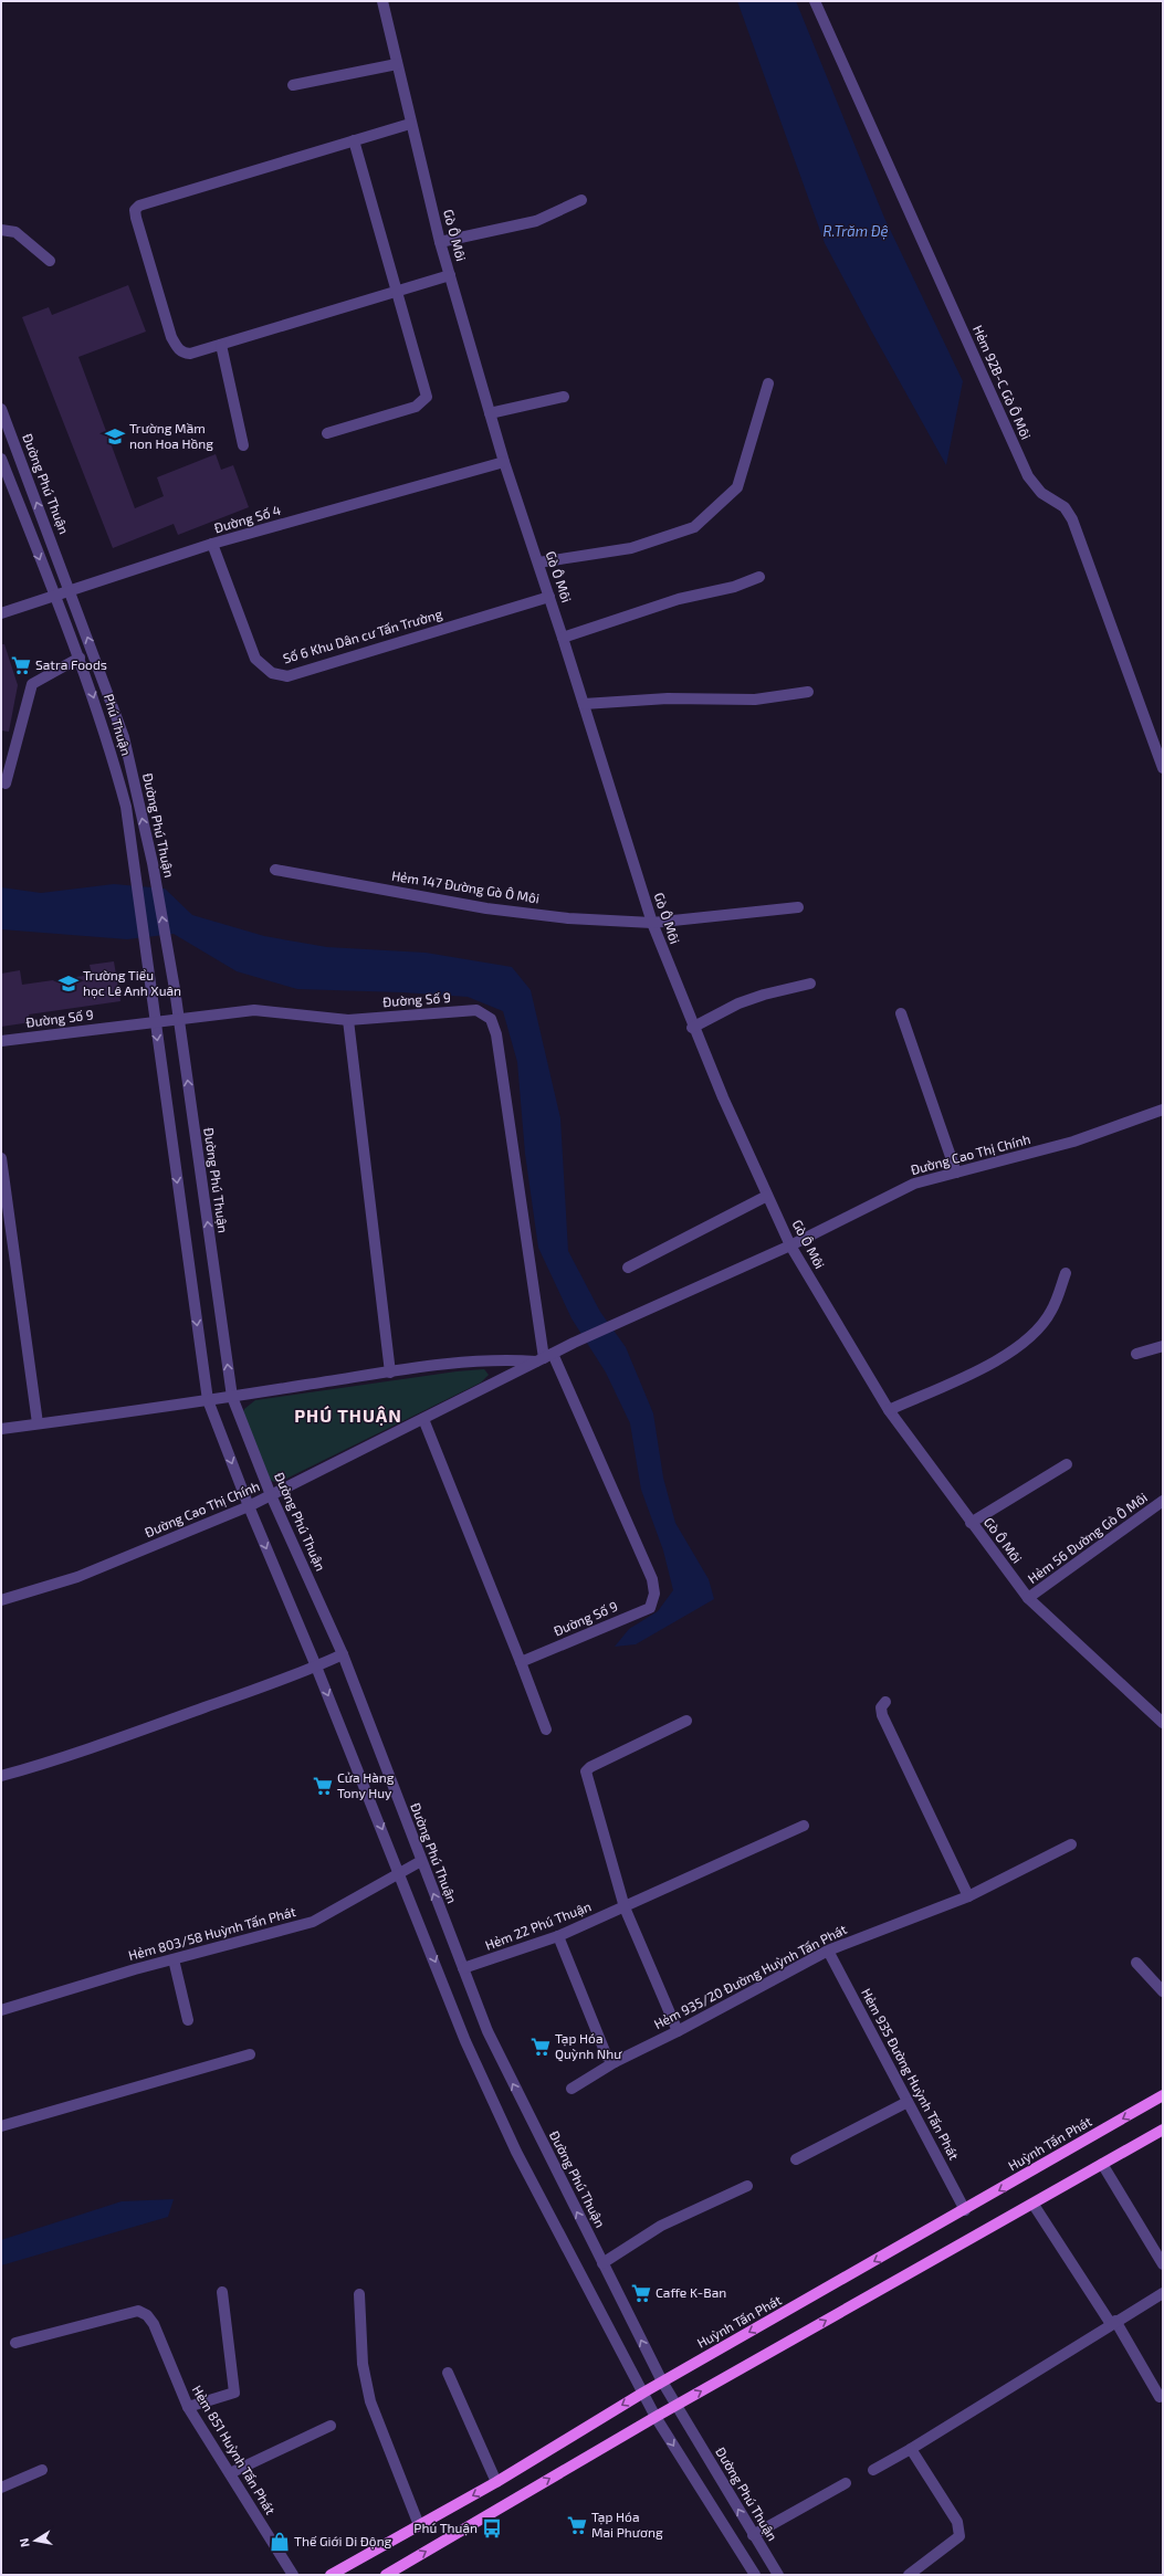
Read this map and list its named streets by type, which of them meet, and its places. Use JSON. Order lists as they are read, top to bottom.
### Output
{
  "streets": {
    "main road": ["Huỳnh Tấn Phát"],
    "street": [
      "Gò Ô Môi",
      "Hẻm 92B-C Gò Ô Môi",
      "Đường Phú Thuận",
      "Đường Số 4",
      "Số 6 Khu Dân cư Tấn Trường",
      "Phú Thuận",
      "Hẻm 147 Đường Gò Ô Môi",
      "Đường Số 9",
      "Đường Cao Thị Chính",
      "Hẻm 56 Đường Gò Ô Môi",
      "Hẻm 22 Phú Thuận",
      "Hẻm 803/58 Huỳnh Tấn Phát",
      "Hẻm 935/20 Đường Huỳnh Tấn Phát",
      "Hẻm 935 Đường Huỳnh Tấn Phát",
      "Hẻm 851 Huỳnh Tấn Phát"
    ]
  },
  "crossings": [
    ["Gò Ô Môi", "Đường Số 4"],
    ["Gò Ô Môi", "Số 6 Khu Dân cư Tấn Trường"],
    ["Gò Ô Môi", "Hẻm 147 Đường Gò Ô Môi"],
    ["Gò Ô Môi", "Đường Cao Thị Chính"],
    ["Gò Ô Môi", "Hẻm 56 Đường Gò Ô Môi"],
    ["Đường Phú Thuận", "Đường Số 4"],
    ["Đường Phú Thuận", "Đường Số 9"],
    ["Đường Phú Thuận", "Đường Cao Thị Chính"],
    ["Đường Phú Thuận", "Hẻm 22 Phú Thuận"],
    ["Đường Phú Thuận", "Hẻm 803/58 Huỳnh Tấn Phát"],
    ["Đường Phú Thuận", "Huỳnh Tấn Phát"],
    ["Đường Số 4", "Số 6 Khu Dân cư Tấn Trường"],
    ["Đường Số 4", "Phú Thuận"],
    ["Phú Thuận", "Đường Số 9"],
    ["Đường Số 9", "Đường Cao Thị Chính"],
    ["Hẻm 935/20 Đường Huỳnh Tấn Phát", "Hẻm 935 Đường Huỳnh Tấn Phát"],
    ["Hẻm 935 Đường Huỳnh Tấn Phát", "Huỳnh Tấn Phát"]
  ],
  "one_way": ["Phú Thuận"],
  "districts": ["PHÚ THUẬN"],
  "water": ["R.Trăm Đệ"],
  "places": {
    "school or university": ["Trường Mầm non Hoa Hồng", "Trường Tiểu học Lê Anh Xuân"],
    "supermarket": [
      "Satra Foods",
      "Cửa Hàng Tony Huy",
      "Tạp Hóa Quỳnh Như",
      "Caffe K-Ban",
      "Tạp Hóa Mai Phương"
    ],
    "bus stop": ["Phú Thuận"],
    "shop": ["Thế Giới Di Động"]
  },
  "north": "left"
}
